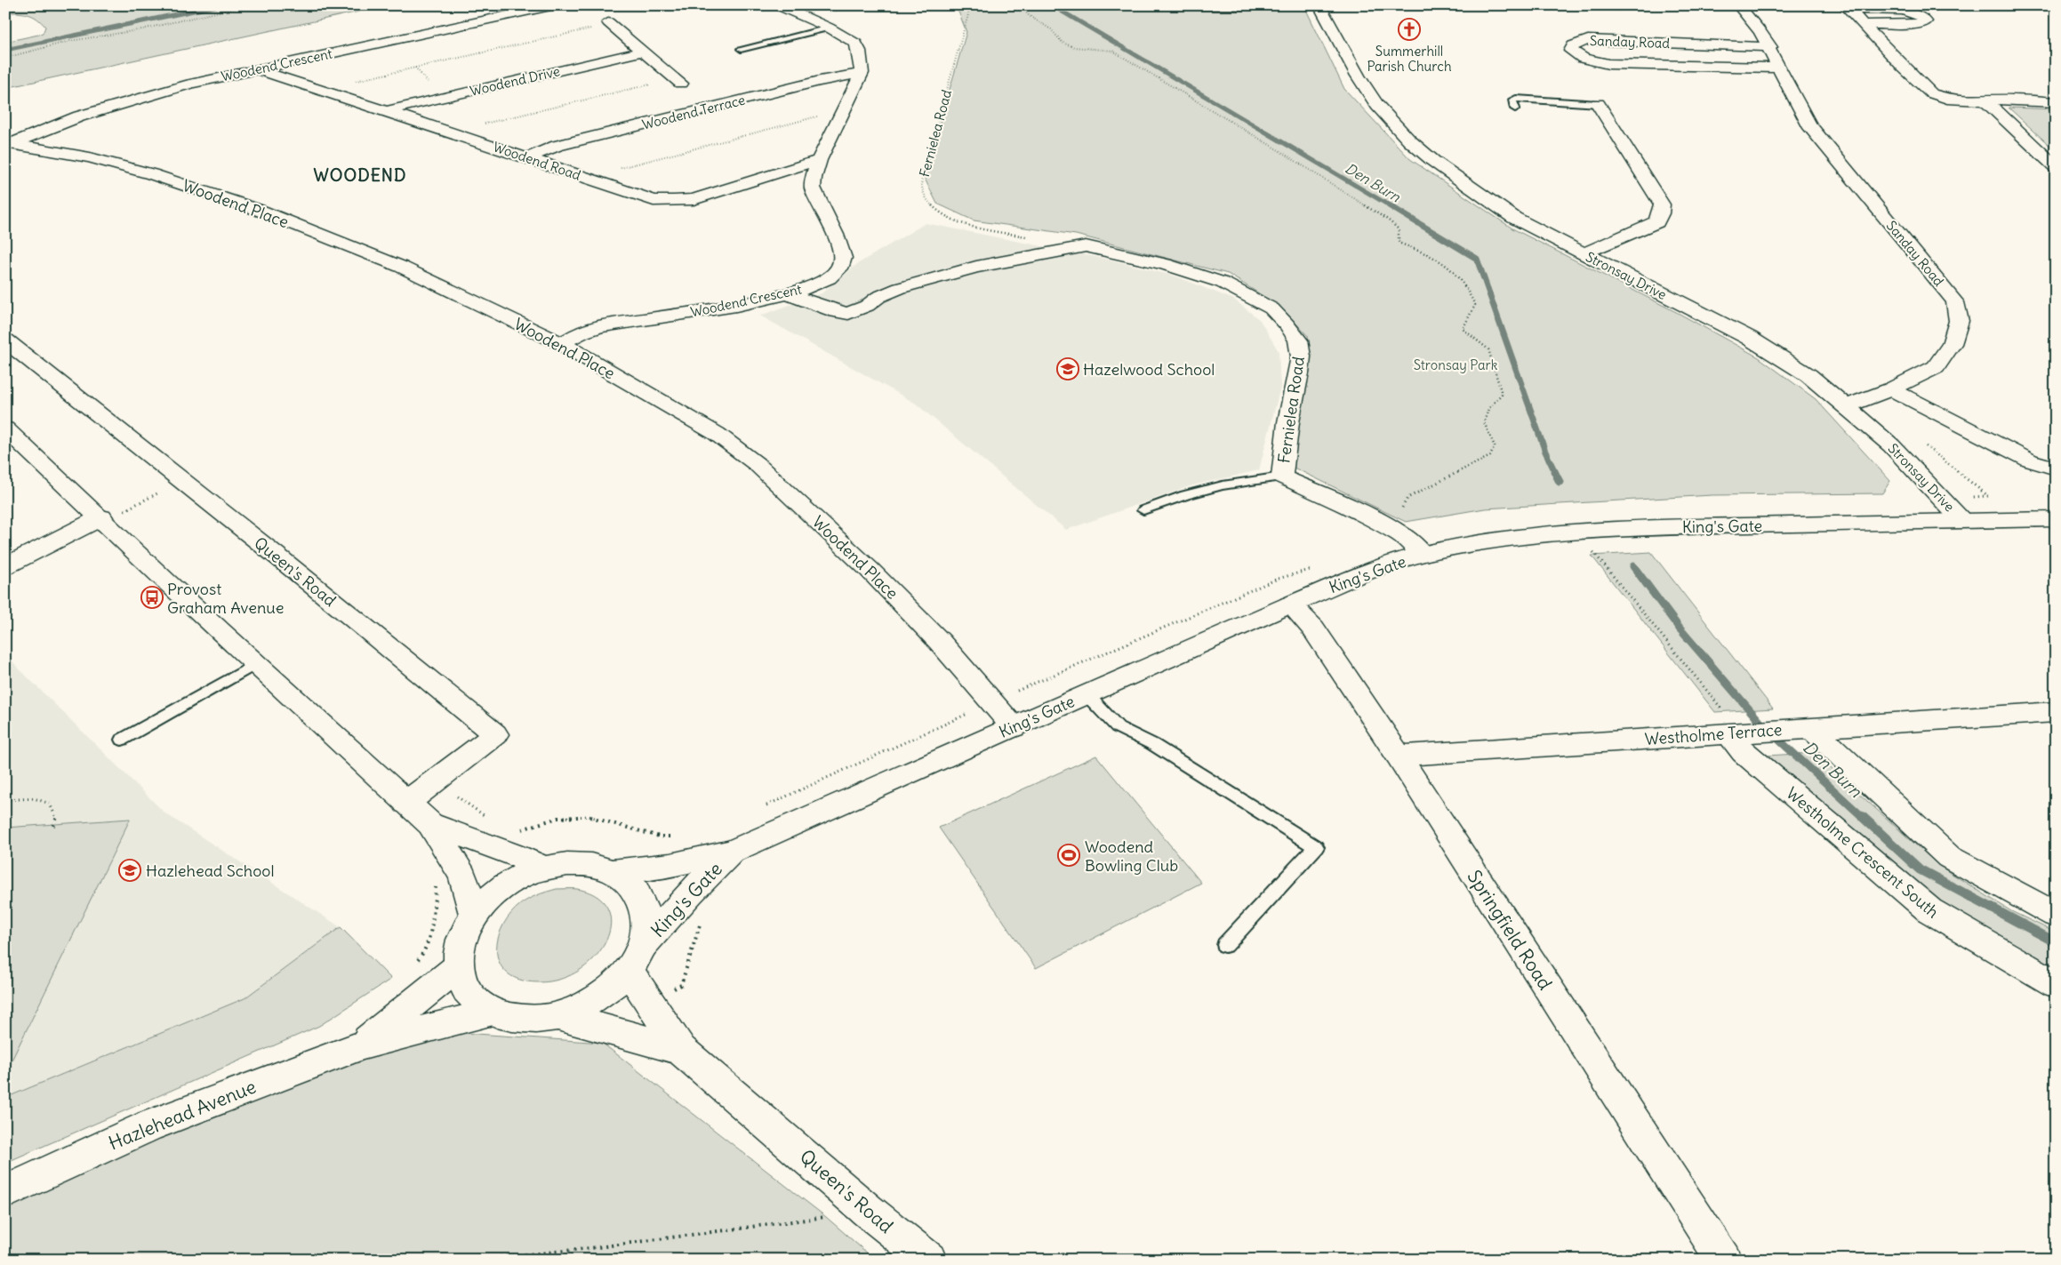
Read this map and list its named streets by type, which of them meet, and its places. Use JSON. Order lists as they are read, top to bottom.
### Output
{
  "streets": {
    "street": [
      "Sanday Road",
      "Woodend Crescent",
      "Woodend Drive",
      "Woodend Terrace",
      "Fernielea Road",
      "Woodend Road",
      "Woodend Place",
      "Stronsay Drive",
      "King's Gate",
      "Queen's Road",
      "Westholme Terrace",
      "Westholme Crescent South",
      "Springfield Road",
      "Hazlehead Avenue"
    ]
  },
  "crossings": [
    ["Sanday Road", "Stronsay Drive"],
    ["Woodend Crescent", "Woodend Terrace"],
    ["Woodend Crescent", "Fernielea Road"],
    ["Woodend Crescent", "Woodend Road"],
    ["Woodend Crescent", "Woodend Place"],
    ["Woodend Drive", "Woodend Road"],
    ["Woodend Terrace", "Woodend Road"],
    ["Fernielea Road", "King's Gate"],
    ["Woodend Place", "King's Gate"],
    ["Stronsay Drive", "King's Gate"],
    ["King's Gate", "Springfield Road"],
    ["Westholme Terrace", "Westholme Crescent South"],
    ["Westholme Terrace", "Springfield Road"]
  ],
  "districts": ["WOODEND"],
  "water": ["Den Burn"],
  "parks": ["Stronsay Park"],
  "places": {
    "church": ["Summerhill Parish Church"],
    "school or university": ["Hazelwood School", "Hazlehead School"],
    "bus stop": ["Provost Graham Avenue"],
    "sports": ["Woodend Bowling Club"]
  }
}
